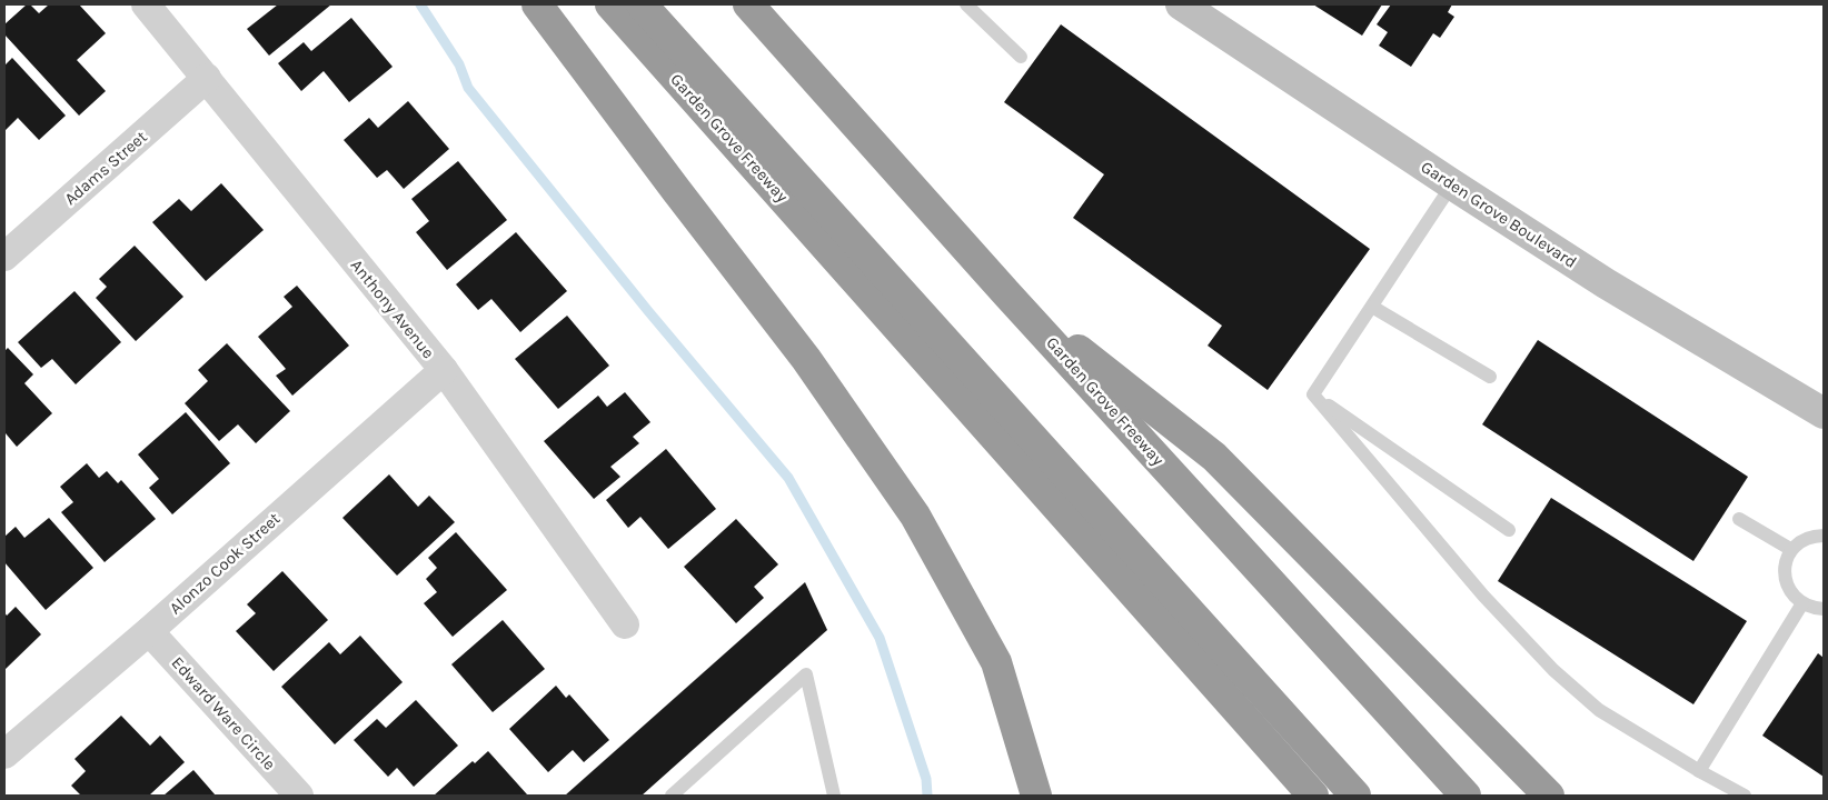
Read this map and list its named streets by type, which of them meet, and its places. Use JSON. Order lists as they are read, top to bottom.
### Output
{
  "streets": {
    "highway": ["Garden Grove Freeway"],
    "main road": ["Garden Grove Boulevard"],
    "street": [
      "Adams Street",
      "Anthony Avenue",
      "Alonzo Cook Street",
      "Edward Ware Circle"
    ]
  },
  "crossings": [
    ["Adams Street", "Anthony Avenue"],
    ["Anthony Avenue", "Alonzo Cook Street"],
    ["Alonzo Cook Street", "Edward Ware Circle"]
  ]
}
